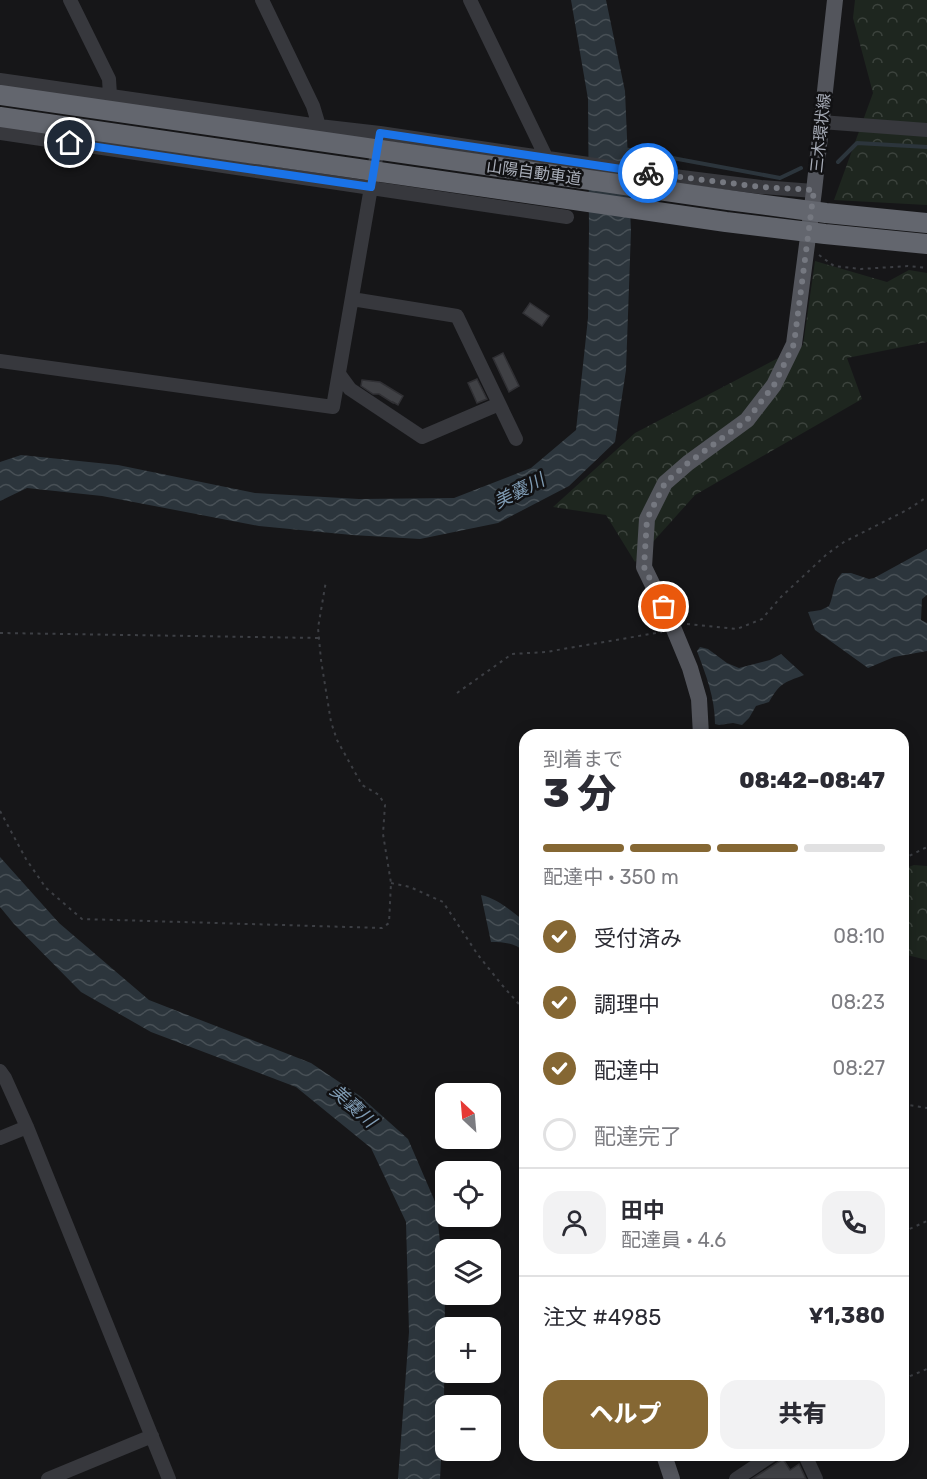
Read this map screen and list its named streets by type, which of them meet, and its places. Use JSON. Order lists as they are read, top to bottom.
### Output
{
  "streets": {
    "highway": ["山陽自動車道"],
    "main road": ["三木環状線"]
  },
  "water": ["美嚢川"],
  "north": "top left",
  "page": {
    "heading": ["3 分", "到着まで", "08:42–08:47"],
    "panel": [
      "田中",
      "配達員 · 4.6",
      "注文 #4985",
      "¥1,380"
    ],
    "bar": "配達中 · 350 m",
    "list": [
      ["受付済み", "08:10"],
      ["調理中", "08:23"],
      ["配達中", "08:27"],
      "配達完了"
    ],
    "map_buttons": ["+", "−"],
    "buttons": ["ヘルプ", "共有"]
  }
}
